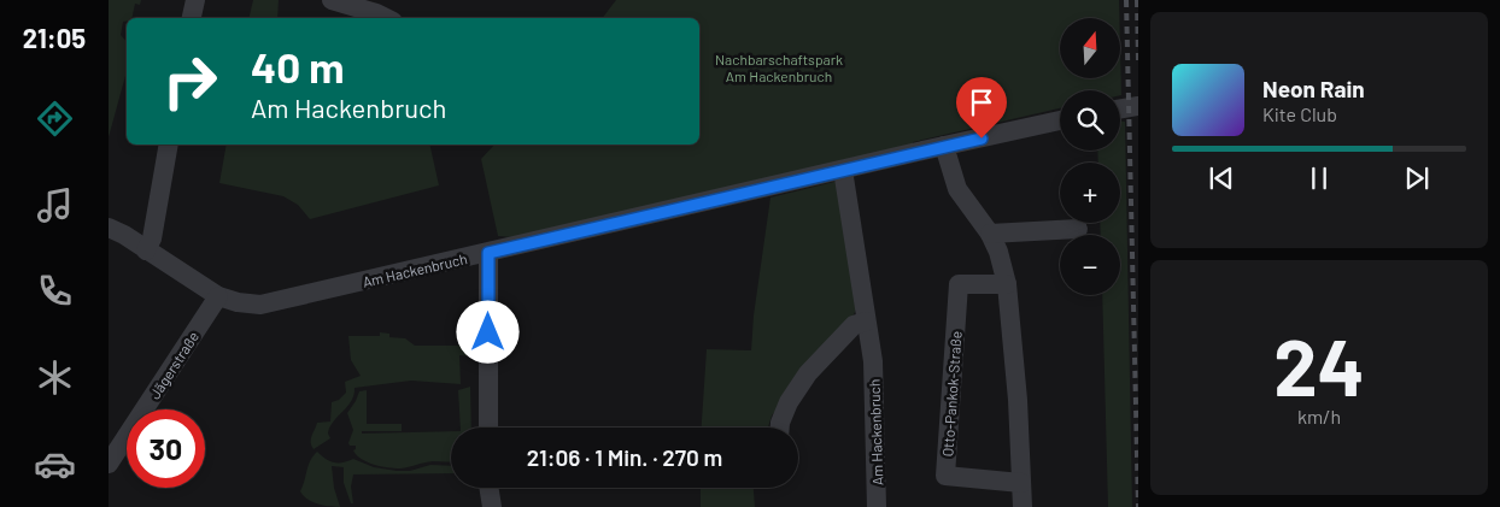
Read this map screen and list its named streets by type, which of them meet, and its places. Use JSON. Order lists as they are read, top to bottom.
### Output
{
  "streets": {
    "street": ["Am Hackenbruch", "Jägerstraße", "Otto-Pankok-Straße"]
  },
  "crossings": [
    ["Am Hackenbruch", "Jägerstraße"]
  ],
  "parks": ["Nachbarschaftspark Am Hackenbruch"],
  "north": "top",
  "page": {
    "tabs": "21:05",
    "map_buttons": ["+", "−"],
    "turn": ["40 m", "Am Hackenbruch"],
    "song": ["Neon Rain", "Kite Club"],
    "tile": ["24", "km/h"],
    "limit": "30",
    "trip": "21:06 · 1 Min. · 270 m"
  }
}
